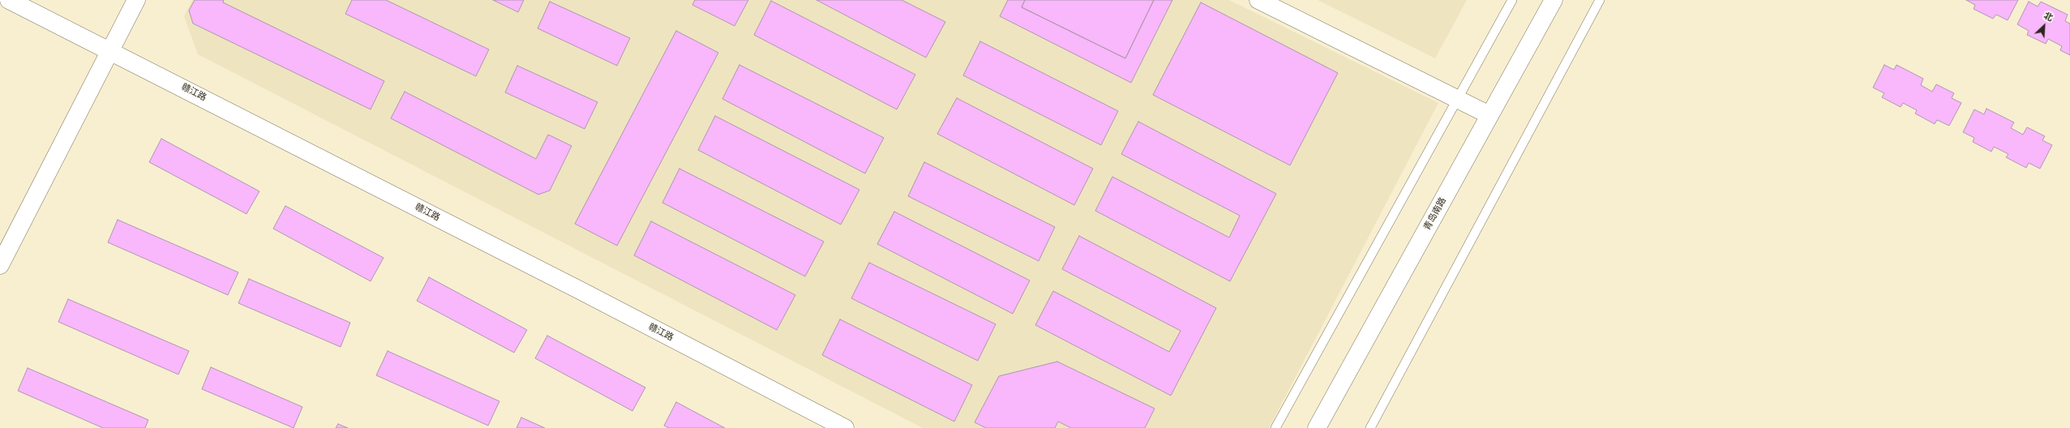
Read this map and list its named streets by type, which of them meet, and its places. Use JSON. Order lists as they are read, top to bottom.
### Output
{
  "streets": {
    "main road": ["赣江路", "青岛南路"]
  },
  "north": "top right"
}
